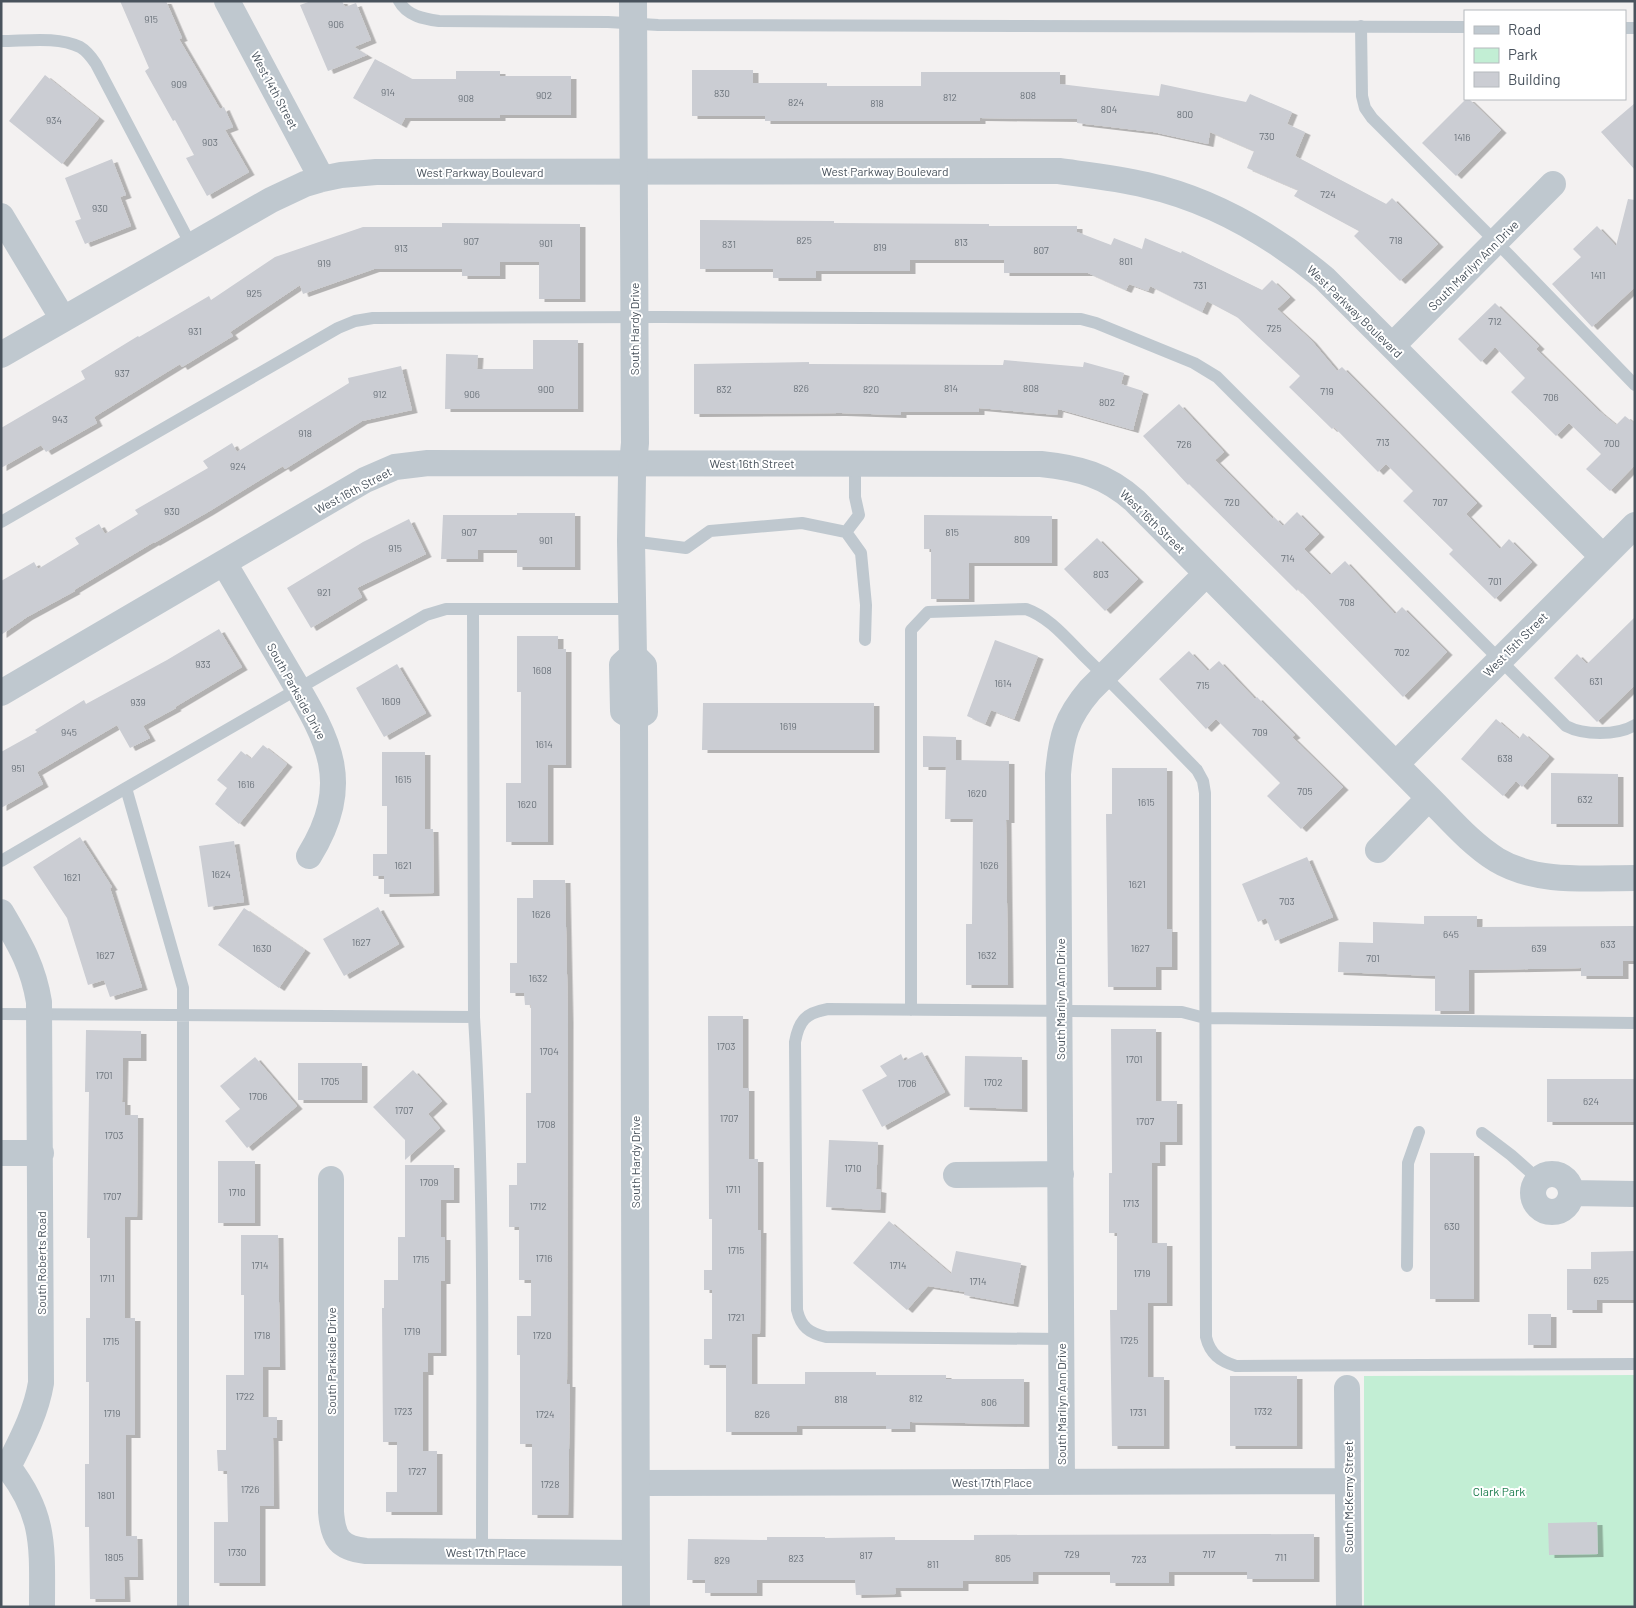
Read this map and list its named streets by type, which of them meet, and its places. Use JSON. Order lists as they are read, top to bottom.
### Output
{
  "streets": {
    "street": [
      "West 14th Street",
      "West Parkway Boulevard",
      "South Marilyn Ann Drive",
      "South Hardy Drive",
      "West 16th Street",
      "West 15th Street",
      "South Parkside Drive",
      "South Roberts Road",
      "West 17th Place",
      "South McKemy Street"
    ]
  },
  "crossings": [
    ["West 14th Street", "West Parkway Boulevard"],
    ["West Parkway Boulevard", "South Marilyn Ann Drive"],
    ["West Parkway Boulevard", "South Hardy Drive"],
    ["West Parkway Boulevard", "West 15th Street"],
    ["South Marilyn Ann Drive", "West 16th Street"],
    ["South Marilyn Ann Drive", "West 17th Place"],
    ["South Hardy Drive", "West 16th Street"],
    ["South Hardy Drive", "West 17th Place"],
    ["West 16th Street", "West 15th Street"],
    ["West 16th Street", "South Parkside Drive"],
    ["South Parkside Drive", "West 17th Place"],
    ["West 17th Place", "South McKemy Street"]
  ],
  "parks": ["Clark Park"],
  "house_numbers": [
    "915",
    "906",
    "909",
    "914",
    "830",
    "902",
    "808",
    "812",
    "908",
    "824",
    "818",
    "804",
    "800",
    "934",
    "730",
    "1416",
    "903",
    "724",
    "930",
    "825",
    "718",
    "907",
    "813",
    "901",
    "831",
    "819",
    "913",
    "807",
    "801",
    "919",
    "1411",
    "731",
    "925",
    "712",
    "725",
    "931",
    "937",
    "826",
    "814",
    "808",
    "900",
    "832",
    "820",
    "719",
    "912",
    "906",
    "706",
    "802",
    "943",
    "918",
    "713",
    "700",
    "726",
    "924",
    "720",
    "707",
    "930",
    "907",
    "815",
    "809",
    "901",
    "915",
    "714",
    "803",
    "701",
    "921",
    "708",
    "702",
    "933",
    "1608",
    "631",
    "1614",
    "715",
    "1609",
    "939",
    "1619",
    "945",
    "709",
    "1614",
    "638",
    "951",
    "1615",
    "1616",
    "705",
    "1620",
    "632",
    "1615",
    "1620",
    "1621",
    "1626",
    "1624",
    "1621",
    "1621",
    "703",
    "1626",
    "645",
    "1627",
    "633",
    "1630",
    "1627",
    "639",
    "1627",
    "1632",
    "701",
    "1632",
    "1703",
    "1704",
    "1701",
    "1701",
    "1705",
    "1702",
    "1706",
    "1706",
    "624",
    "1707",
    "1707",
    "1707",
    "1708",
    "1703",
    "1710",
    "1709",
    "1711",
    "1710",
    "1707",
    "1713",
    "1712",
    "630",
    "1715",
    "1716",
    "1715",
    "1714",
    "1714",
    "1719",
    "1711",
    "625",
    "1714",
    "1721",
    "1719",
    "1718",
    "1720",
    "1725",
    "1715",
    "1722",
    "812",
    "818",
    "806",
    "1723",
    "1732",
    "1731",
    "1719",
    "1724",
    "826",
    "1727",
    "1728",
    "1726",
    "1801",
    "1730",
    "729",
    "717",
    "817",
    "1805",
    "711",
    "823",
    "805",
    "723",
    "829",
    "811"
  ],
  "legend": ["Road", "Park", "Building"]
}
